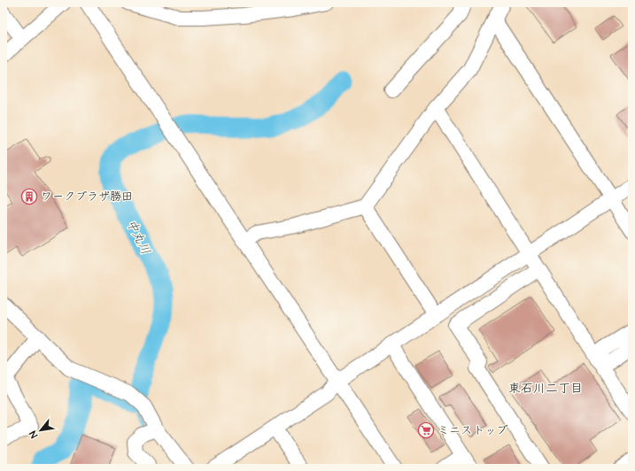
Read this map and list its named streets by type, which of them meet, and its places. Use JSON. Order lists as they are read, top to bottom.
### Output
{
  "districts": ["東石川二丁目"],
  "water": ["中丸川"],
  "places": {
    "building": ["ワークプラザ勝田"],
    "supermarket": ["ミニストップ"]
  },
  "north": "bottom left"
}
